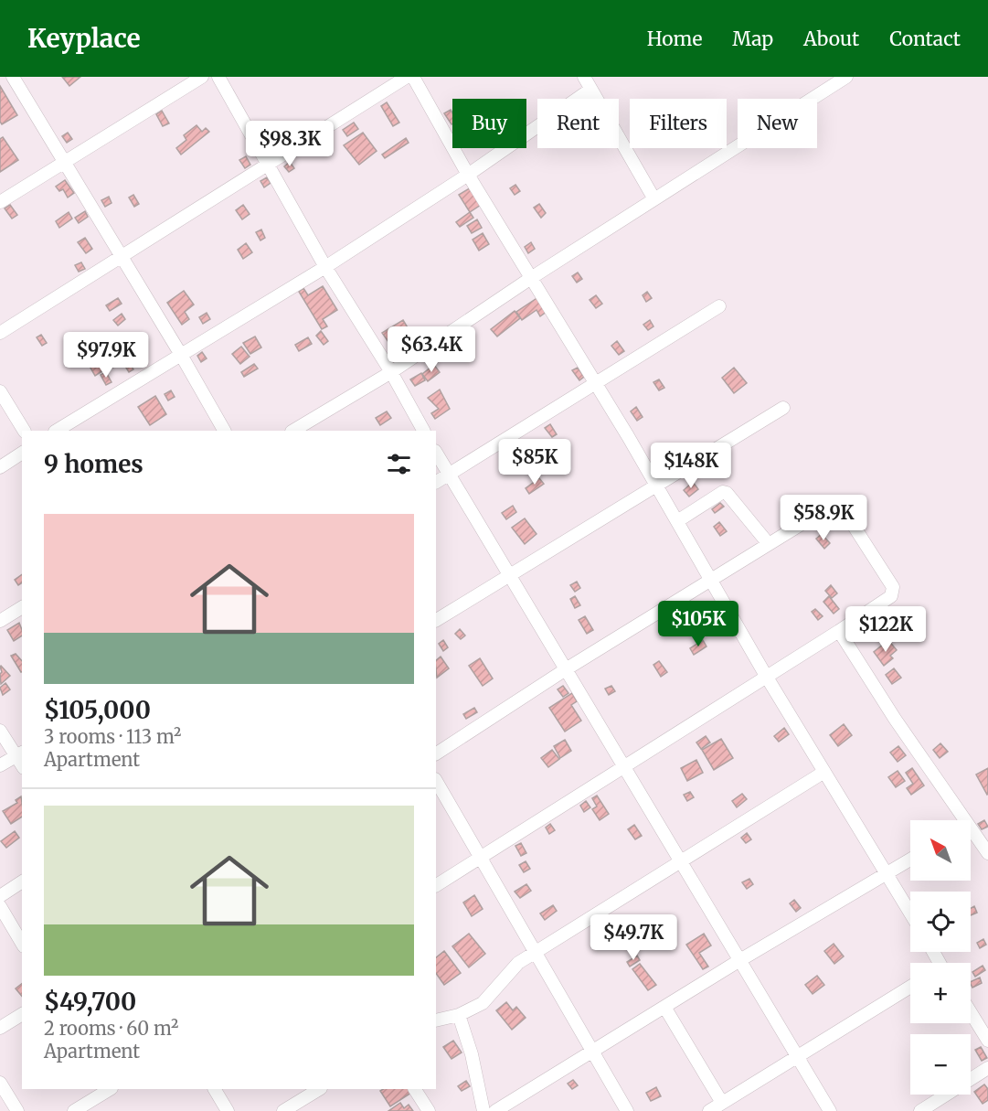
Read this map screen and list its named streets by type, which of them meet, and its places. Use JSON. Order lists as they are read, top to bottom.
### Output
{
  "north": "top left",
  "page": {
    "header": "Keyplace",
    "nav": [
      "Home",
      "Map",
      "About",
      "Contact"
    ],
    "chip": [
      "Buy",
      "Rent",
      "Filters",
      "New"
    ],
    "price": [
      "$98.3K",
      "$63.4K",
      "$97.9K",
      "$85K",
      "$148K",
      "$58.9K",
      "$105K",
      "$122K",
      "$49.7K"
    ],
    "heading": "9 homes",
    "list": [
      {
        "name": "$105,000",
        "note": "3 rooms · 113 m² · Apartment"
      },
      {
        "name": "$49,700",
        "note": "2 rooms · 60 m² · Apartment"
      }
    ],
    "map_buttons": ["+", "−"]
  }
}
